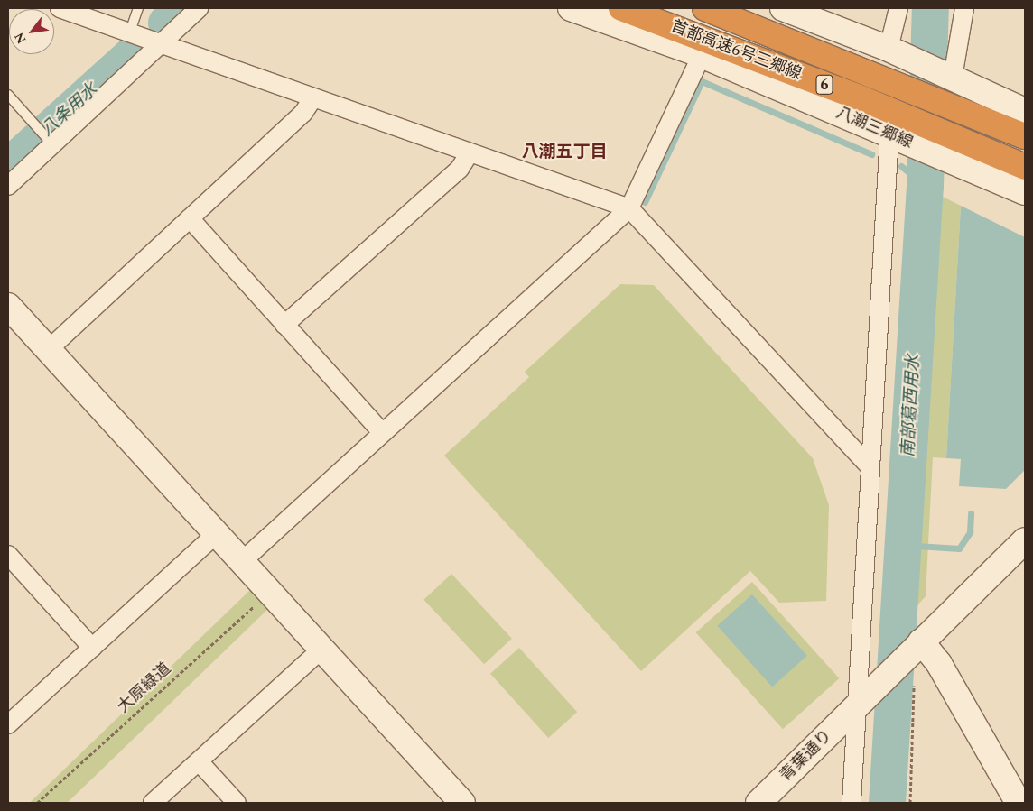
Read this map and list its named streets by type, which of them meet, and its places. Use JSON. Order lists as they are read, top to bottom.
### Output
{
  "streets": {
    "highway": ["首都高速6号三郷線", "6"],
    "street": ["八潮三郷線", "青葉通り"],
    "path": ["大原緑道"]
  },
  "districts": ["八潮五丁目"],
  "water": ["八条用水", "南部葛西用水"],
  "north": "bottom left"
}
